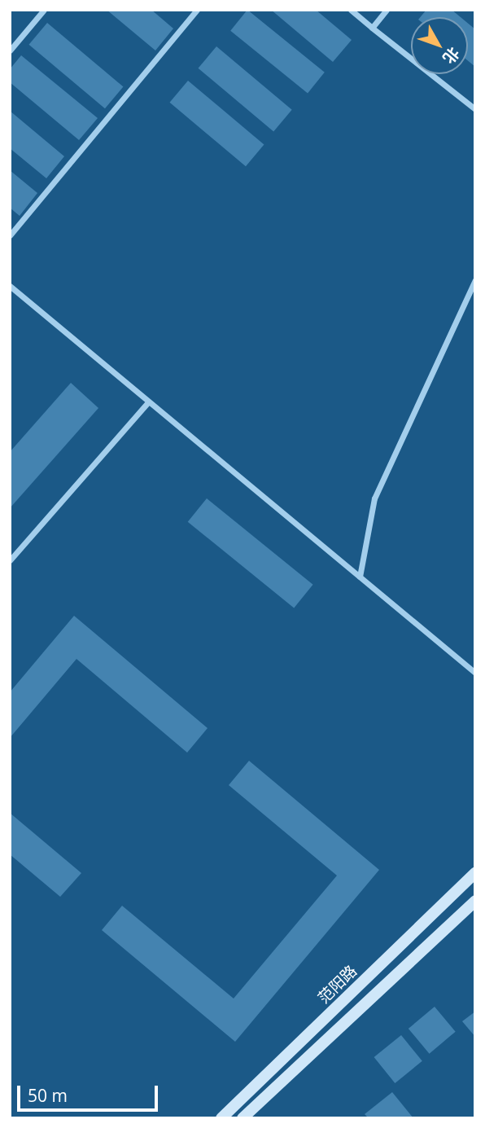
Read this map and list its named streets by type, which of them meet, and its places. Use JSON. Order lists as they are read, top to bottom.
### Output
{
  "streets": {
    "street": ["范阳路"]
  },
  "scale_bar": "50 m",
  "north": "bottom right"
}
